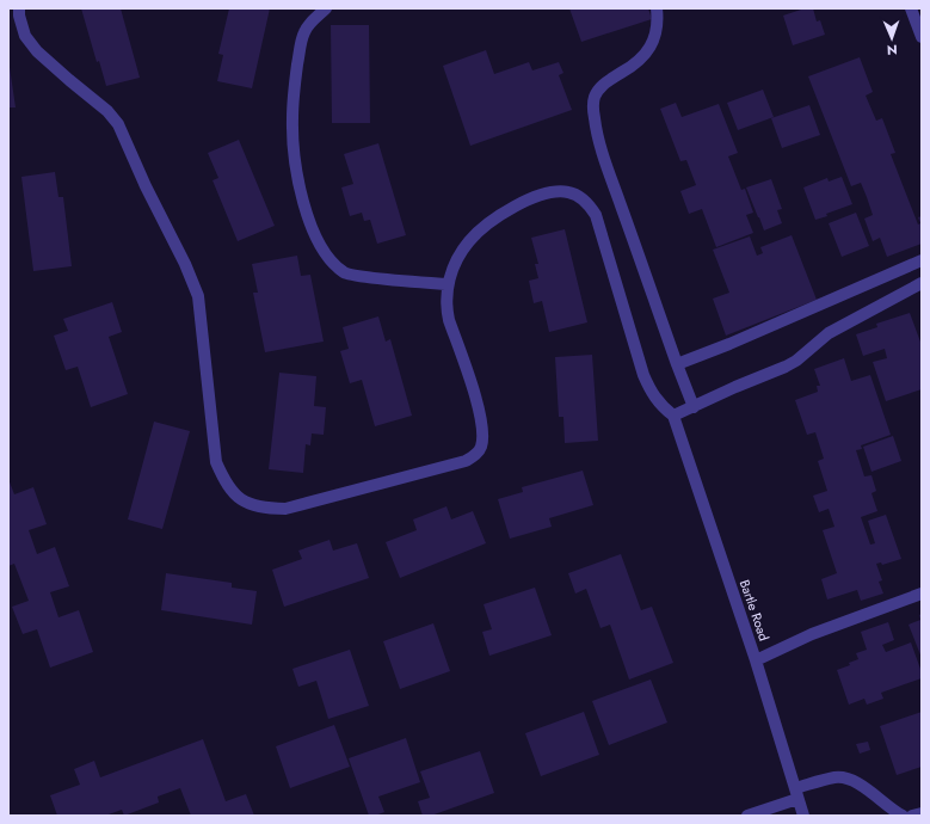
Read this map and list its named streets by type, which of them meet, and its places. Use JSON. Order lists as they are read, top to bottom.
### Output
{
  "streets": {
    "street": ["Bartle Road"]
  },
  "north": "bottom"
}
